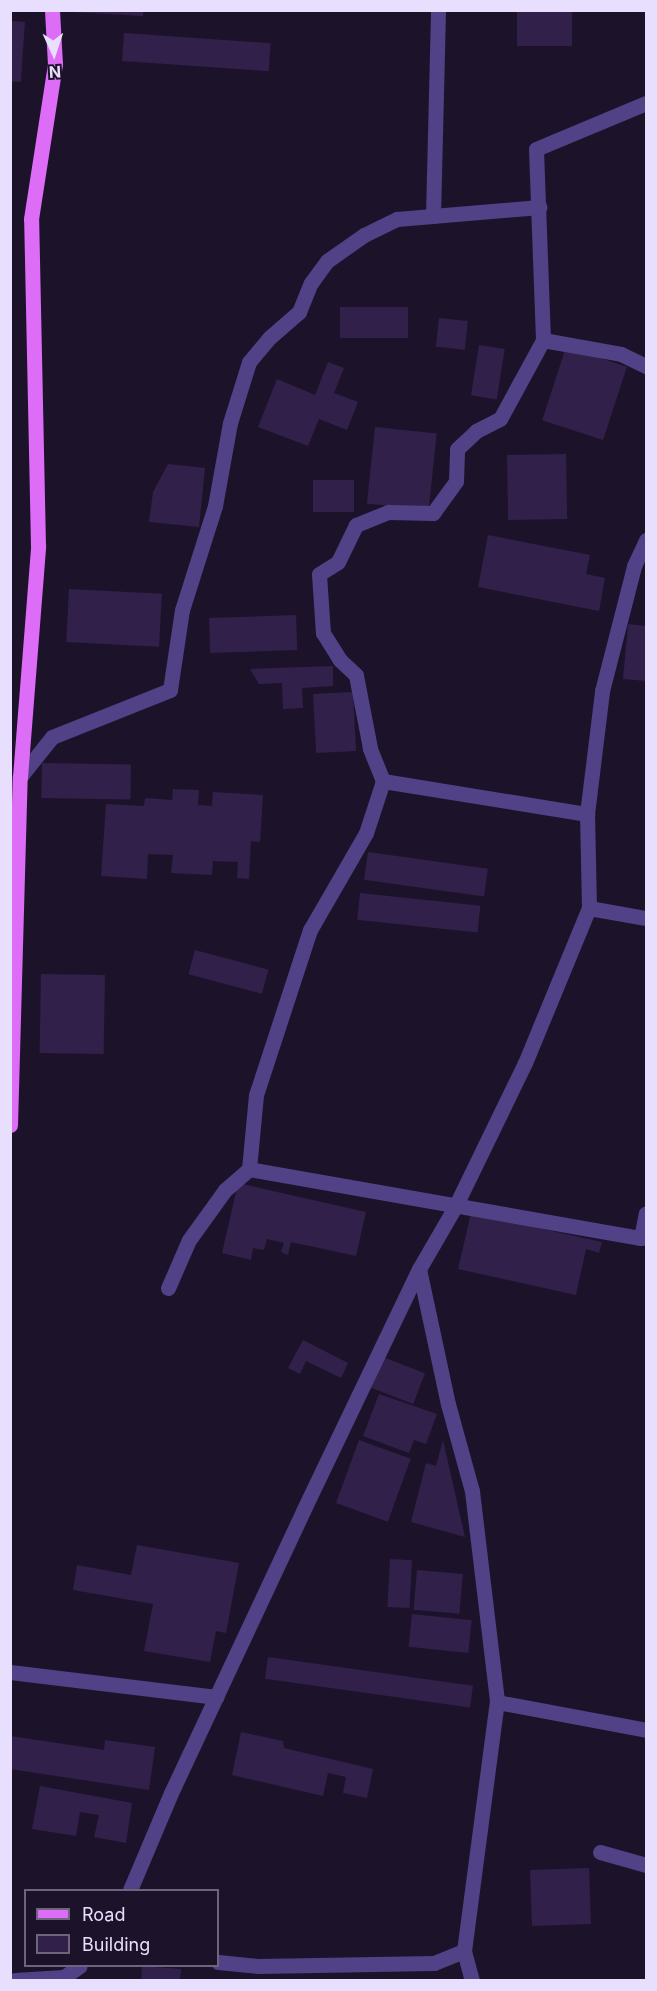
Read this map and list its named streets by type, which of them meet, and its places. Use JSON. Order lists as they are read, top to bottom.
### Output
{
  "legend": ["Road", "Building"],
  "north": "bottom"
}
